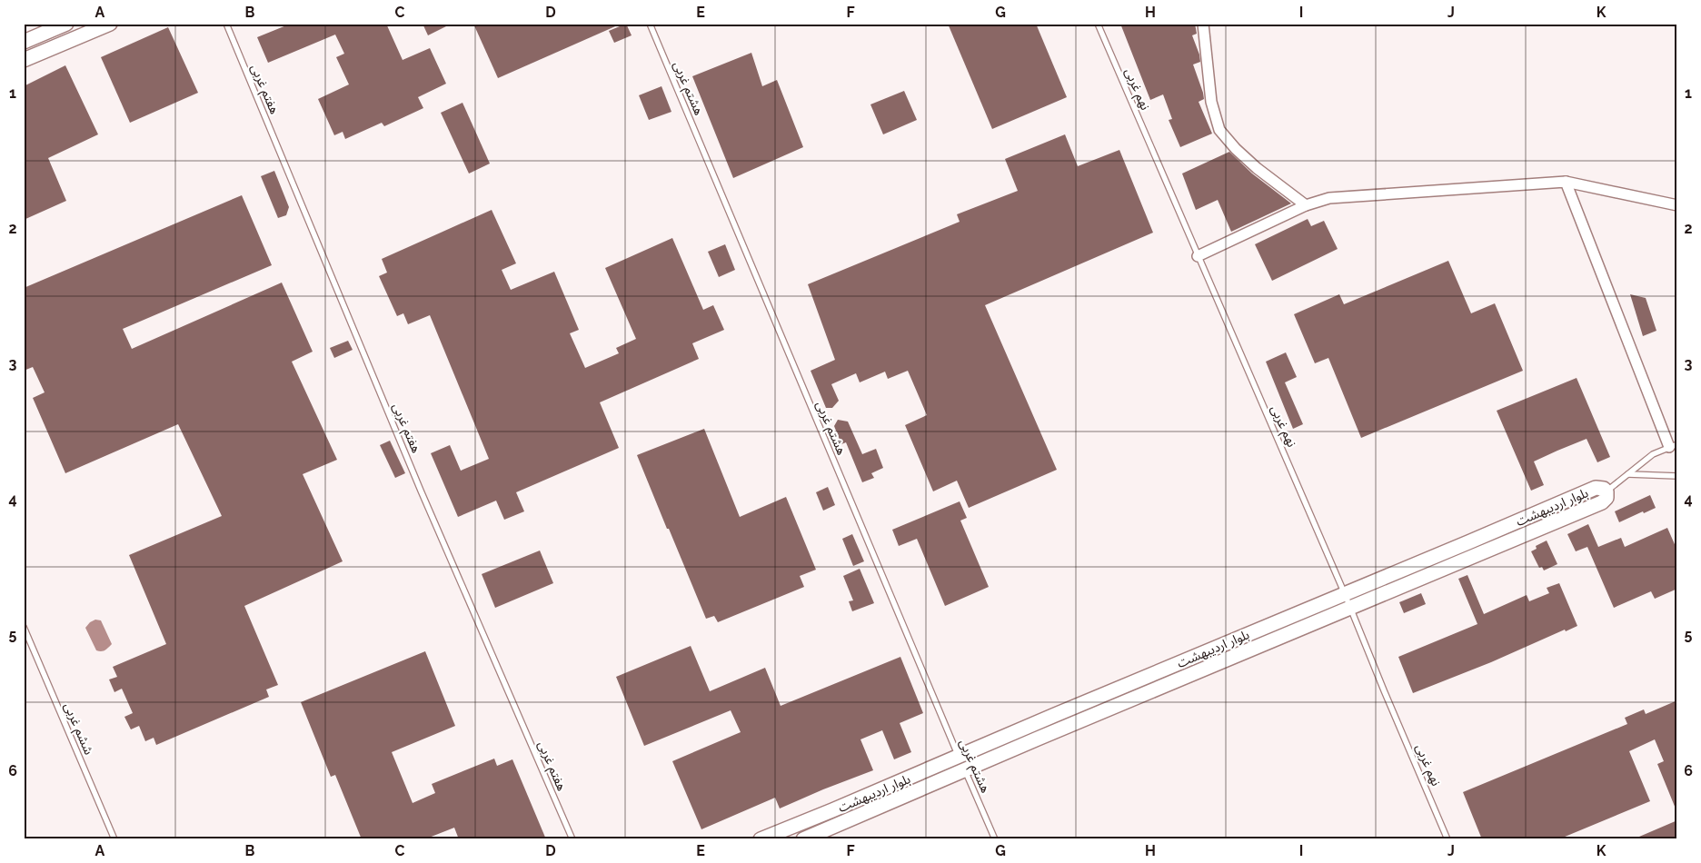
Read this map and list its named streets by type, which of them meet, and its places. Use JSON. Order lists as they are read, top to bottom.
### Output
{
  "streets": {
    "street": ["بلوار اردیبهشت"],
    "lane": [
      "هشتم غربی",
      "هفتم غربی",
      "نهم غربی",
      "ششم غربی"
    ]
  },
  "crossings": [
    ["هشتم غربی", "بلوار اردیبهشت"],
    ["نهم غربی", "بلوار اردیبهشت"]
  ],
  "grid": {
    "columns": [
      "A",
      "B",
      "C",
      "D",
      "E",
      "F",
      "G",
      "H",
      "I",
      "J",
      "K"
    ],
    "rows": [
      "1",
      "2",
      "3",
      "4",
      "5",
      "6"
    ]
  }
}
